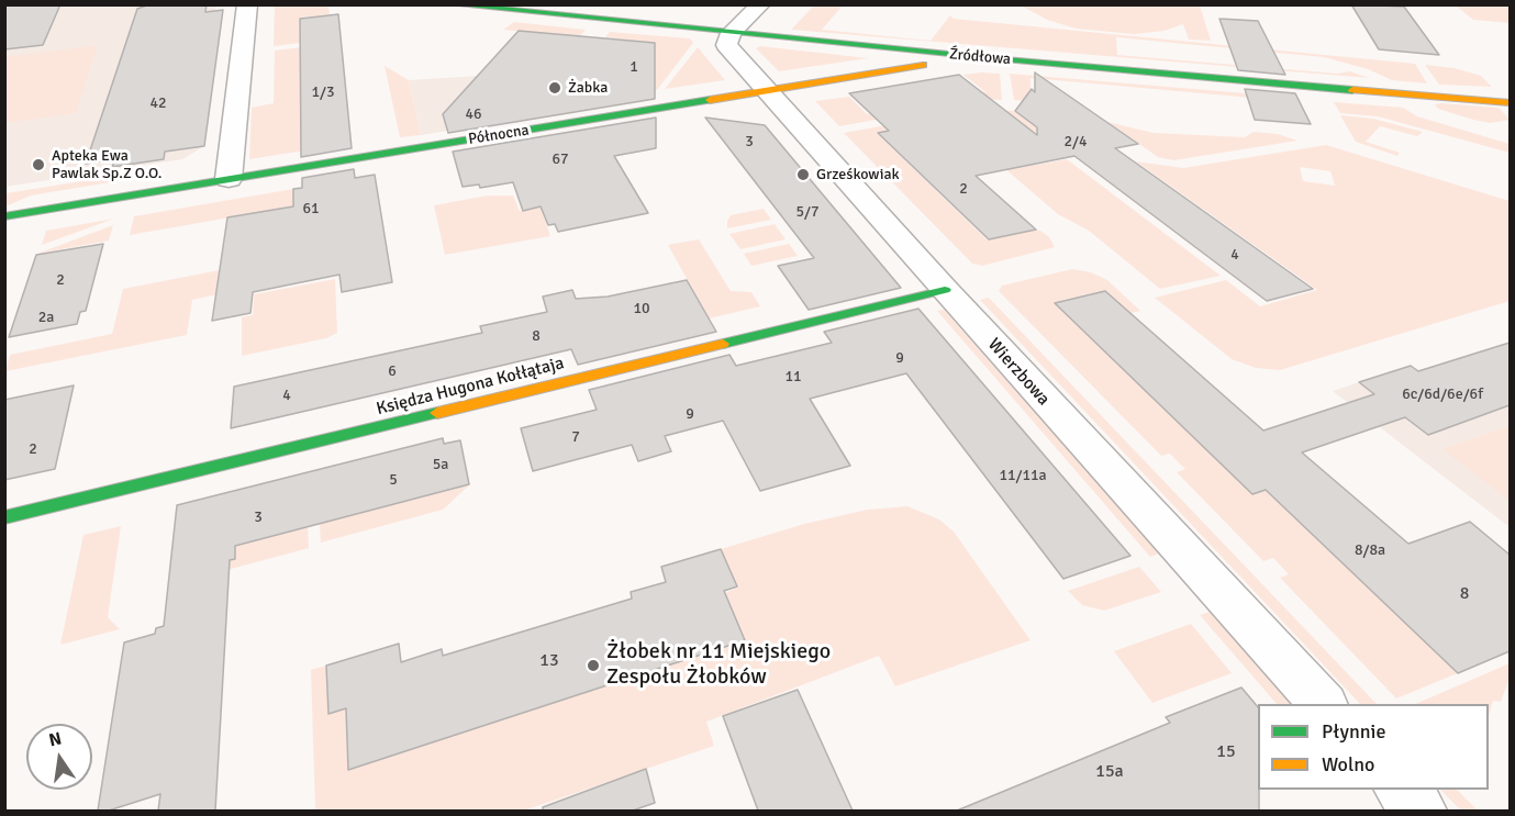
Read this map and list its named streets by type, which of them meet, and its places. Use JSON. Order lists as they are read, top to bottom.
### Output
{
  "streets": {
    "street": [
      "Źródłowa",
      "Północna",
      "Wierzbowa",
      "Księdza Hugona Kołłątaja"
    ]
  },
  "crossings": [
    ["Źródłowa", "Północna"],
    ["Źródłowa", "Wierzbowa"],
    ["Północna", "Wierzbowa"],
    ["Wierzbowa", "Księdza Hugona Kołłątaja"]
  ],
  "places": [
    "Żabka",
    "Apteka Ewa Pawlak Sp.Z O.O.",
    "Grześkowiak",
    "Żłobek nr 11 Miejskiego Zespołu Żłobków"
  ],
  "house_numbers": [
    "1",
    "1/3",
    "42",
    "46",
    "3",
    "2/4",
    "67",
    "2",
    "61",
    "5/7",
    "4",
    "2",
    "10",
    "2a",
    "8",
    "9",
    "6",
    "11",
    "6c/6d/6e/6f",
    "4",
    "9",
    "7",
    "2",
    "5a",
    "11/11a",
    "5",
    "3",
    "8/8a",
    "8",
    "13",
    "15",
    "15a"
  ],
  "legend": ["Płynnie", "Wolno"],
  "north": "top"
}
